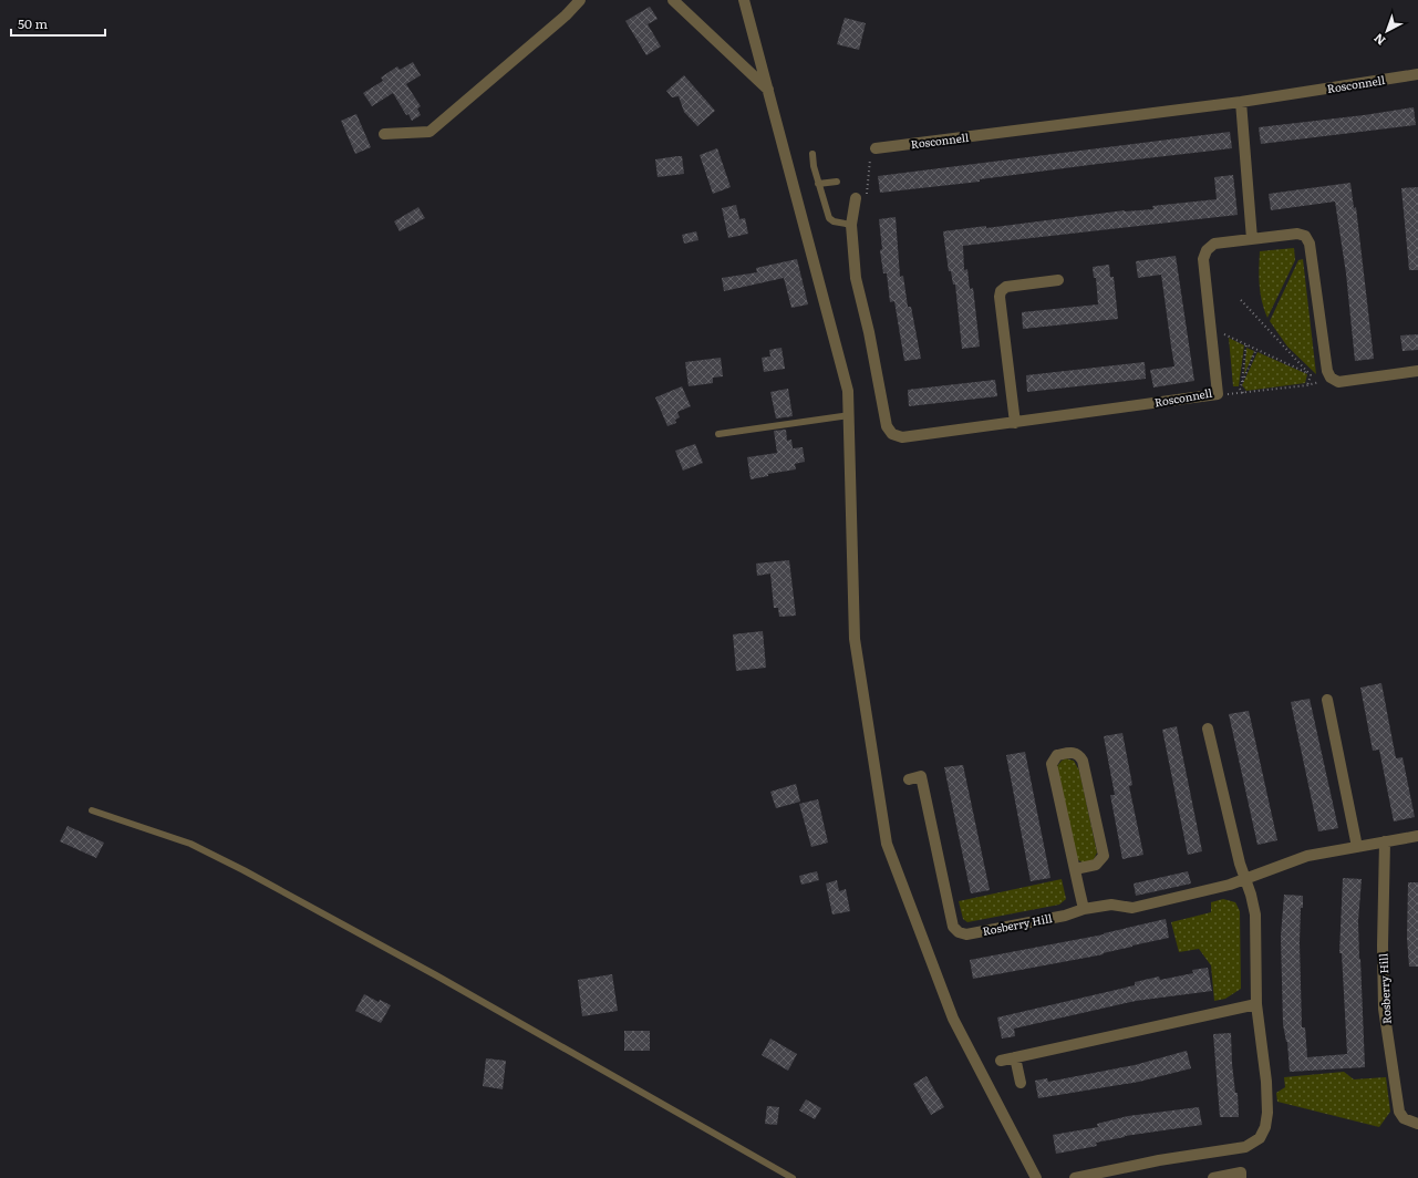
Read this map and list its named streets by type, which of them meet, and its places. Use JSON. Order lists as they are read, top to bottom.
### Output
{
  "streets": {
    "street": ["Rosconnell", "Rosberry Hill"]
  },
  "scale_bar": "50 m",
  "north": "bottom left"
}
